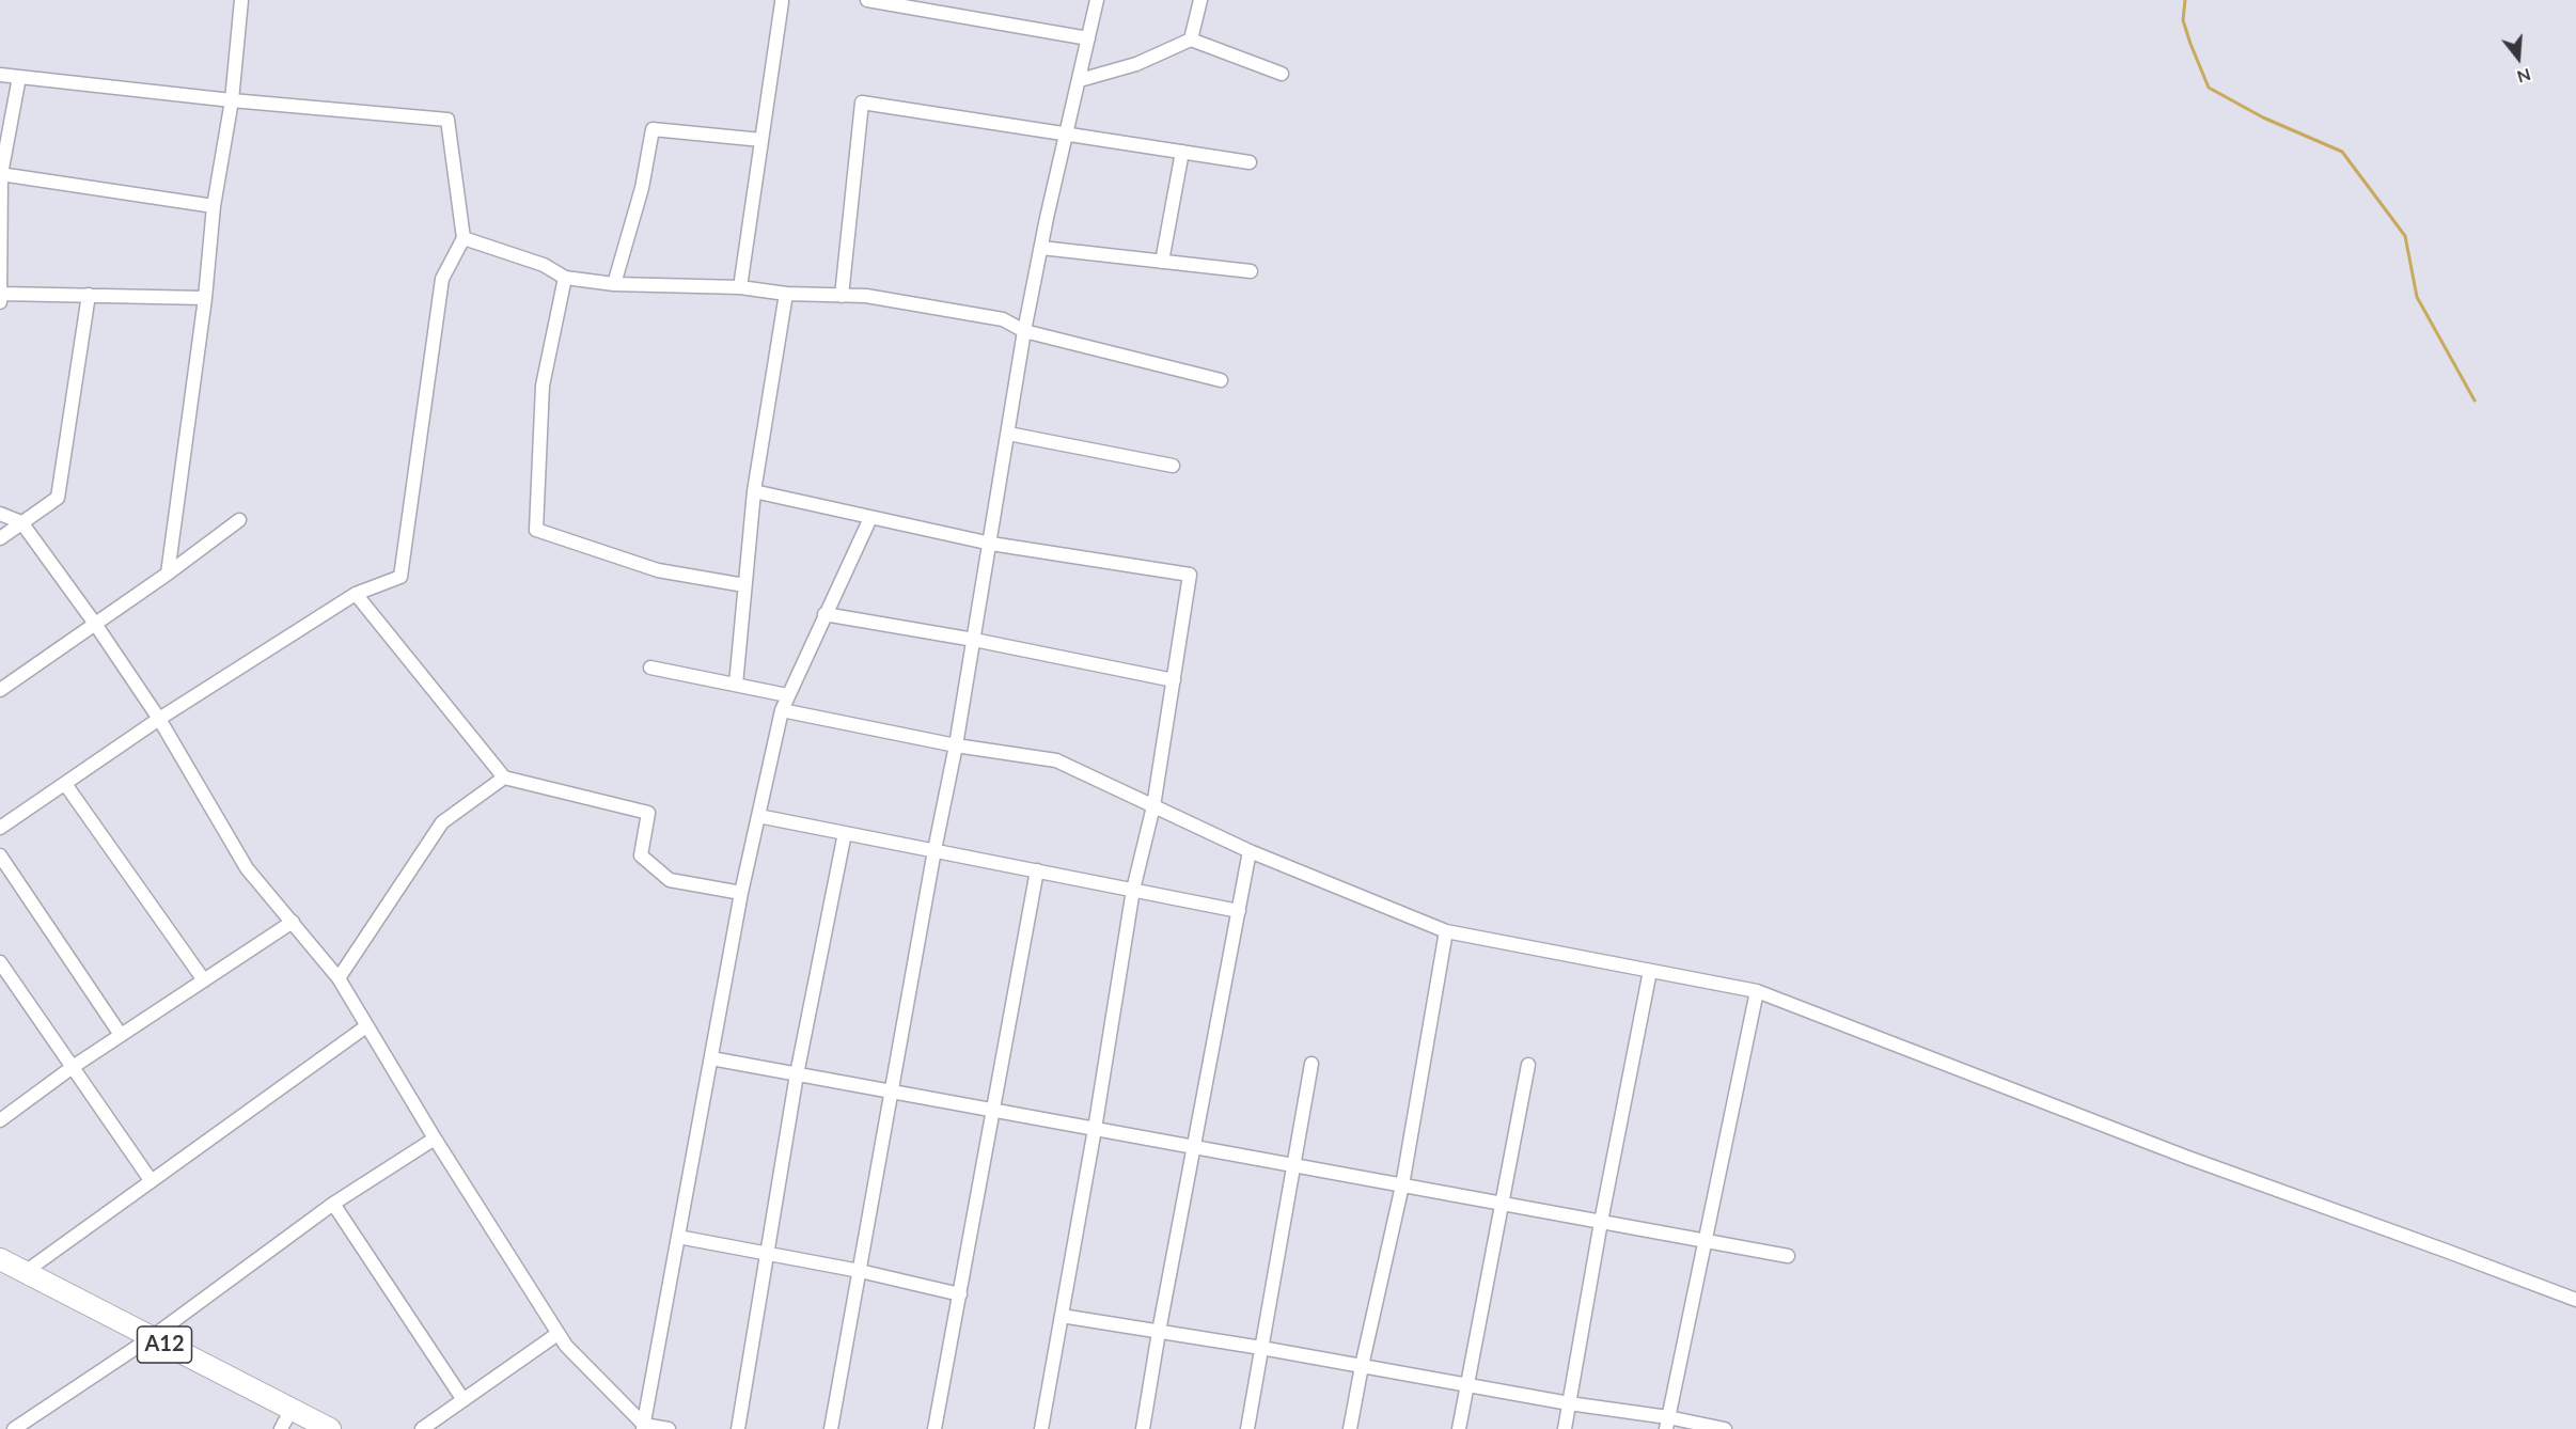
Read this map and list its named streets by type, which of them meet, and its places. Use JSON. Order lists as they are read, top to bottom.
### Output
{
  "streets": {
    "main road": ["A12"]
  },
  "north": "bottom"
}
